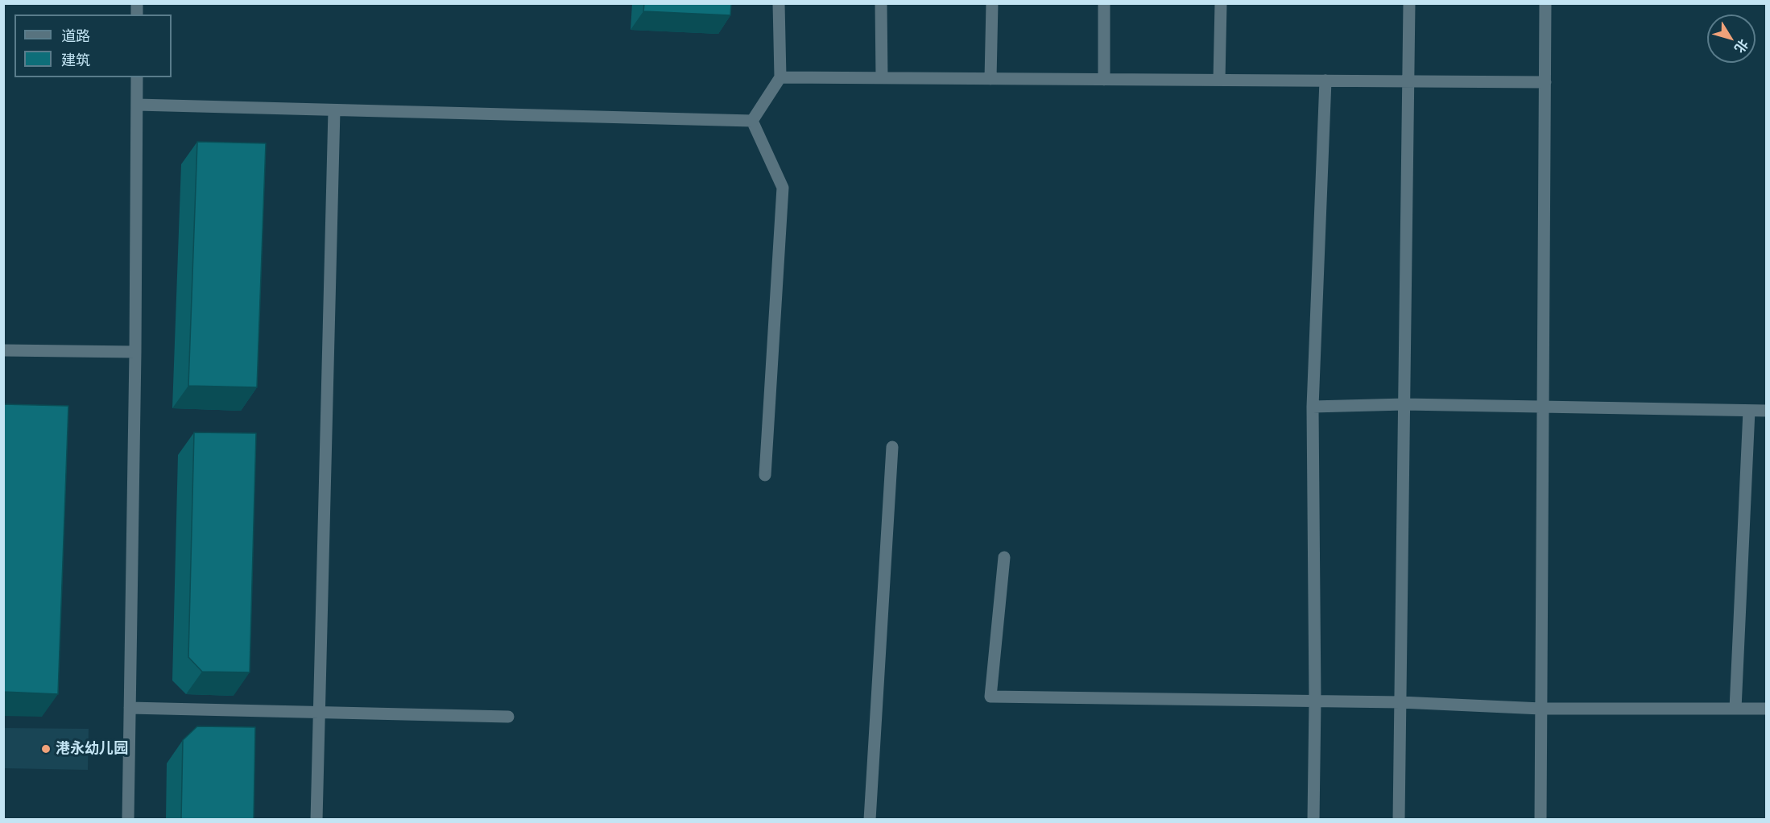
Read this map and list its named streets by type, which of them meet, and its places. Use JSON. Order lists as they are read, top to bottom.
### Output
{
  "places": ["港永幼儿园"],
  "legend": ["道路", "建筑"],
  "north": "bottom right"
}
